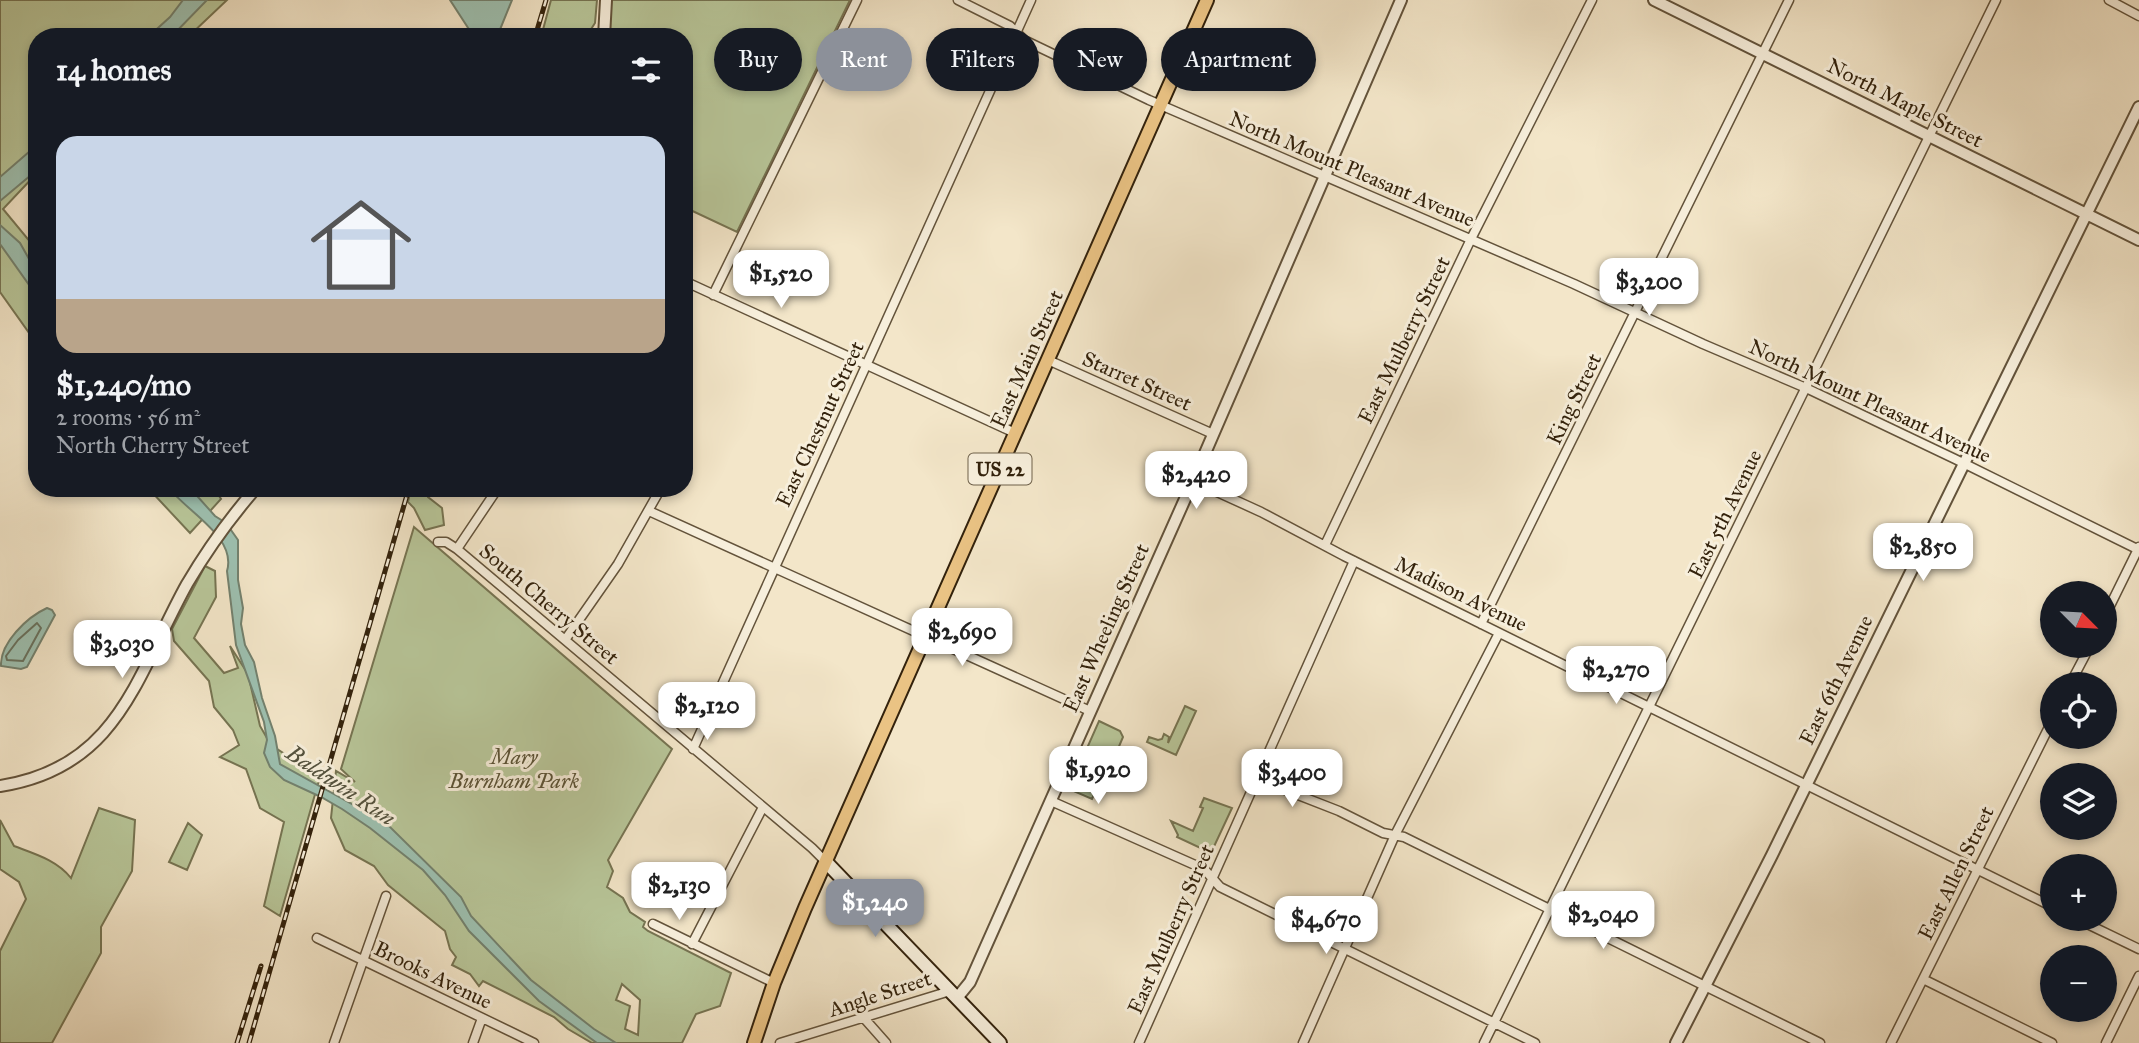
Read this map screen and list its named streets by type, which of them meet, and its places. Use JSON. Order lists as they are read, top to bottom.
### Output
{
  "streets": {
    "main road": ["East Main Street", "US 22"],
    "street": [
      "North Maple Street",
      "North Mount Pleasant Avenue",
      "East Mulberry Street",
      "Starret Street",
      "King Street",
      "East Chestnut Street",
      "East 5th Avenue",
      "Madison Avenue",
      "South Cherry Street",
      "East Wheeling Street",
      "East 6th Avenue",
      "East Allen Street",
      "Brooks Avenue",
      "Angle Street"
    ]
  },
  "crossings": [
    ["North Maple Street", "King Street"],
    ["North Maple Street", "East 5th Avenue"],
    ["North Maple Street", "East 6th Avenue"],
    ["North Mount Pleasant Avenue", "East Mulberry Street"],
    ["North Mount Pleasant Avenue", "East Main Street"],
    ["North Mount Pleasant Avenue", "King Street"],
    ["North Mount Pleasant Avenue", "East 5th Avenue"],
    ["North Mount Pleasant Avenue", "East Wheeling Street"],
    ["North Mount Pleasant Avenue", "East 6th Avenue"],
    ["East Mulberry Street", "Madison Avenue"],
    ["East Main Street", "Starret Street"],
    ["East Main Street", "South Cherry Street"],
    ["Starret Street", "East Wheeling Street"],
    ["King Street", "Madison Avenue"],
    ["East Chestnut Street", "South Cherry Street"],
    ["East 5th Avenue", "Madison Avenue"],
    ["Madison Avenue", "East Wheeling Street"],
    ["Madison Avenue", "East 6th Avenue"],
    ["Madison Avenue", "East Allen Street"],
    ["East Wheeling Street", "Angle Street"]
  ],
  "water": ["Baldwin Run"],
  "parks": ["Mary Burnham Park"],
  "north": "bottom right",
  "page": {
    "chip": [
      "Buy",
      "Rent",
      "Filters",
      "New",
      "Apartment"
    ],
    "heading": "14 homes",
    "list": [
      {
        "name": "$1,240/mo",
        "note": "2 rooms · 56 m² · North Cherry Street"
      }
    ],
    "price": [
      "$1,520",
      "$3,200",
      "$2,420",
      "$2,850",
      "$2,690",
      "$3,030",
      "$2,270",
      "$2,120",
      "$1,920",
      "$3,400",
      "$2,130",
      "$1,240",
      "$2,040",
      "$4,670"
    ],
    "map_buttons": ["+", "−"]
  }
}
